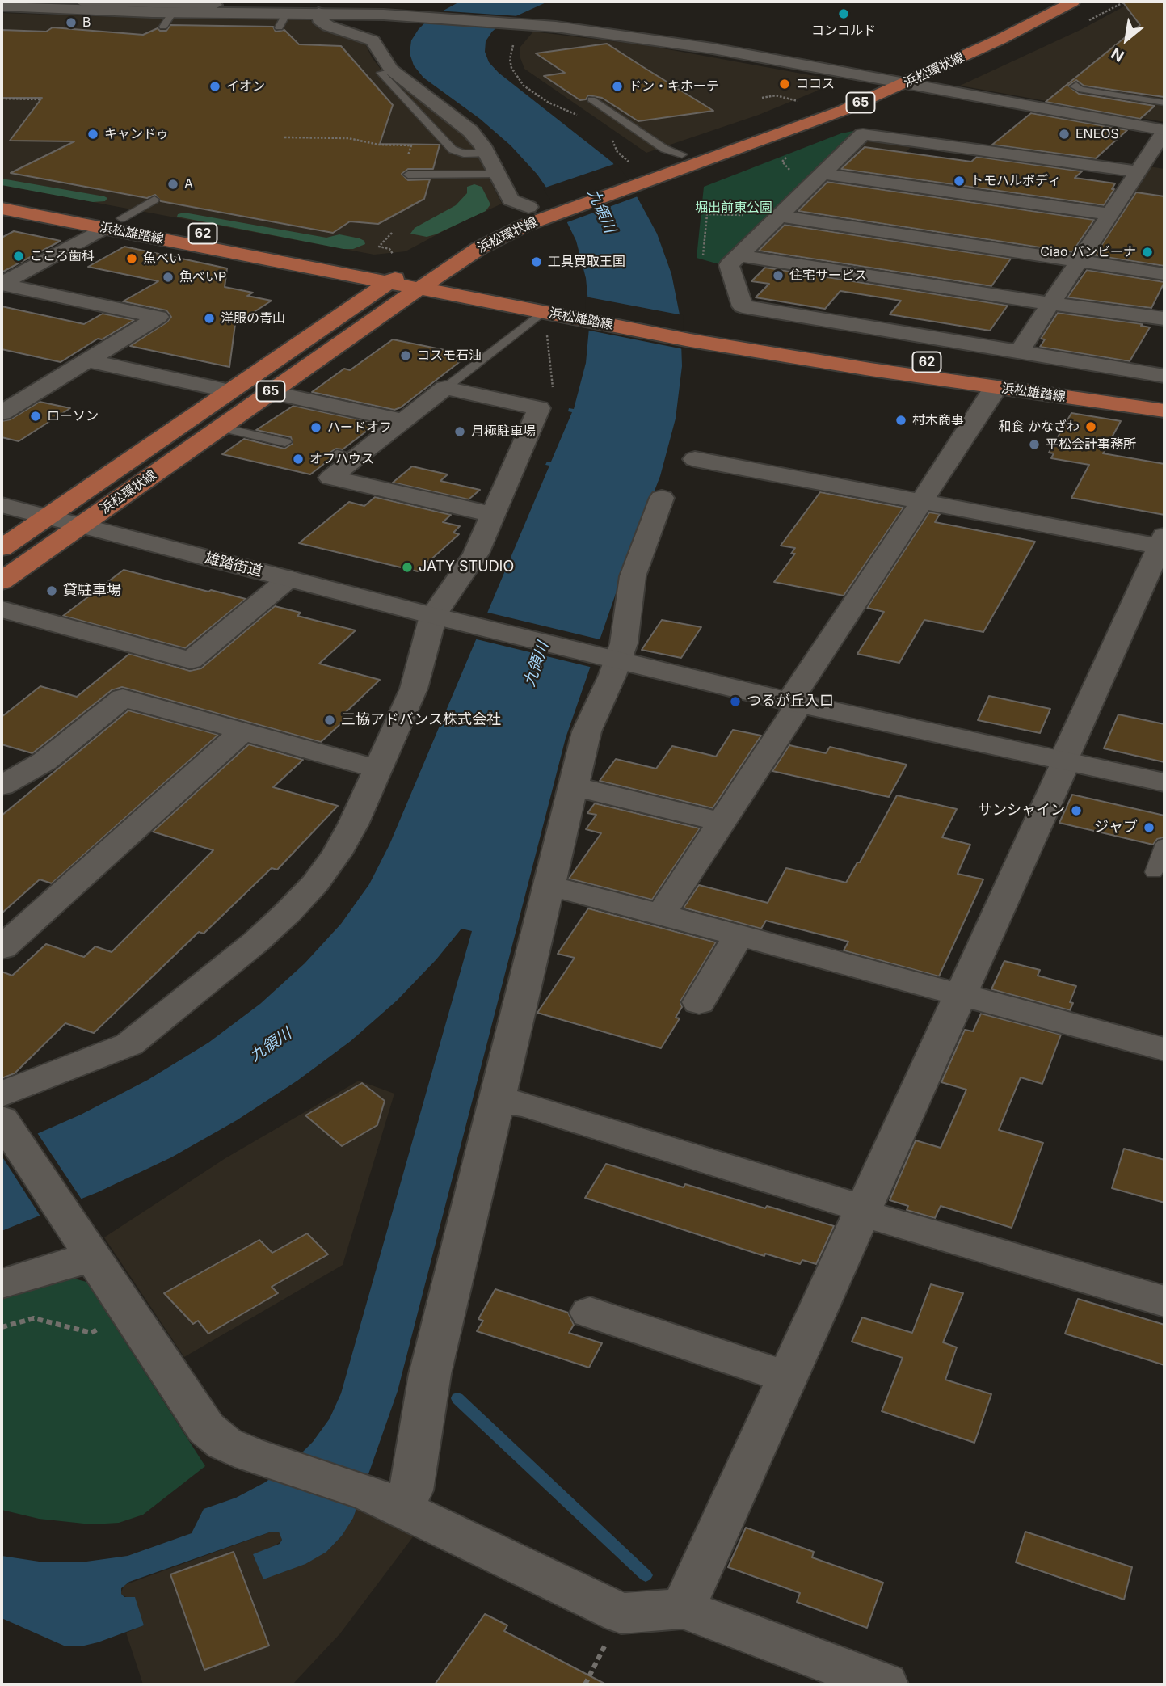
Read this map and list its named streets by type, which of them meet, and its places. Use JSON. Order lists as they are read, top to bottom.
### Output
{
  "streets": {
    "main road": [
      "浜松環状線",
      "65",
      "浜松雄踏線",
      "62"
    ],
    "street": ["雄踏街道"]
  },
  "crossings": [
    ["浜松環状線", "浜松雄踏線"],
    ["浜松環状線", "雄踏街道"]
  ],
  "water": ["九領川"],
  "parks": ["堀出前東公園"],
  "places": [
    "コンコルド",
    "B",
    "ココス",
    "イオン",
    "ドン・キホーテ",
    "キャンドゥ",
    "ENEOS",
    "トモハルボディ",
    "A",
    "Ciao バンビーナ",
    "こころ歯科",
    "魚べい",
    "工具買取王国",
    "住宅サービス",
    "魚べいP",
    "洋服の青山",
    "コスモ石油",
    "ローソン",
    "村木商事",
    "和食 かなざわ",
    "ハードオフ",
    "月極駐車場",
    "平松会計事務所",
    "オフハウス",
    "JATY STUDIO",
    "貸駐車場",
    "つるが丘入口",
    "三協アドバンス株式会社",
    "サンシャイン",
    "ジャブ"
  ],
  "north": "bottom left"
}
